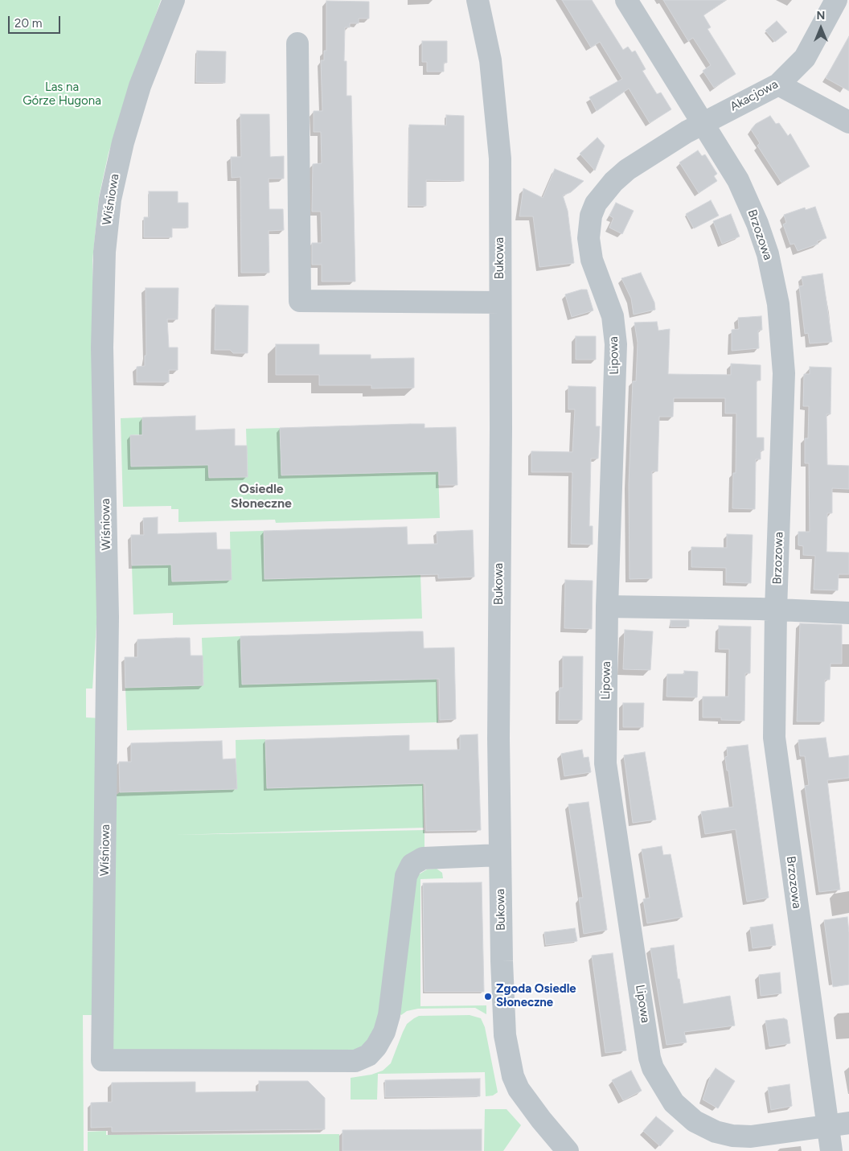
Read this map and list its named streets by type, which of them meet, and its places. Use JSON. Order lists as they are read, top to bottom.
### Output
{
  "streets": {
    "street": [
      "Akacjowa",
      "Wiśniowa",
      "Brzozowa",
      "Bukowa",
      "Lipowa"
    ]
  },
  "crossings": [
    ["Akacjowa", "Brzozowa"],
    ["Akacjowa", "Lipowa"],
    ["Wiśniowa", "Bukowa"],
    ["Brzozowa", "Lipowa"]
  ],
  "districts": ["Osiedle Słoneczne"],
  "parks": ["Las na Górze Hugona"],
  "places": ["Zgoda Osiedle Słoneczne"],
  "scale_bar": "20 m",
  "north": "top"
}
